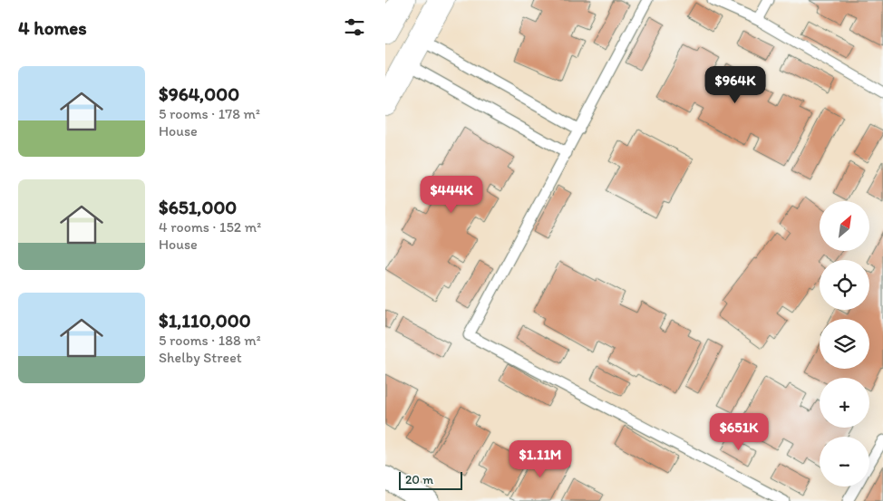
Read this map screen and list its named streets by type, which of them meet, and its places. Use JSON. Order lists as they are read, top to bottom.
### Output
{
  "scale_bar": "20 m",
  "north": "top right",
  "page": {
    "heading": "4 homes",
    "list": [
      {
        "name": "$964,000",
        "note": "5 rooms · 178 m² · House"
      },
      {
        "name": "$651,000",
        "note": "4 rooms · 152 m² · House"
      },
      {
        "name": "$1,110,000",
        "note": "5 rooms · 188 m² · Shelby Street"
      }
    ],
    "price": [
      "$964K",
      "$444K",
      "$651K",
      "$1.11M"
    ],
    "map_buttons": ["+", "−"],
    "scale": "20 m"
  }
}
